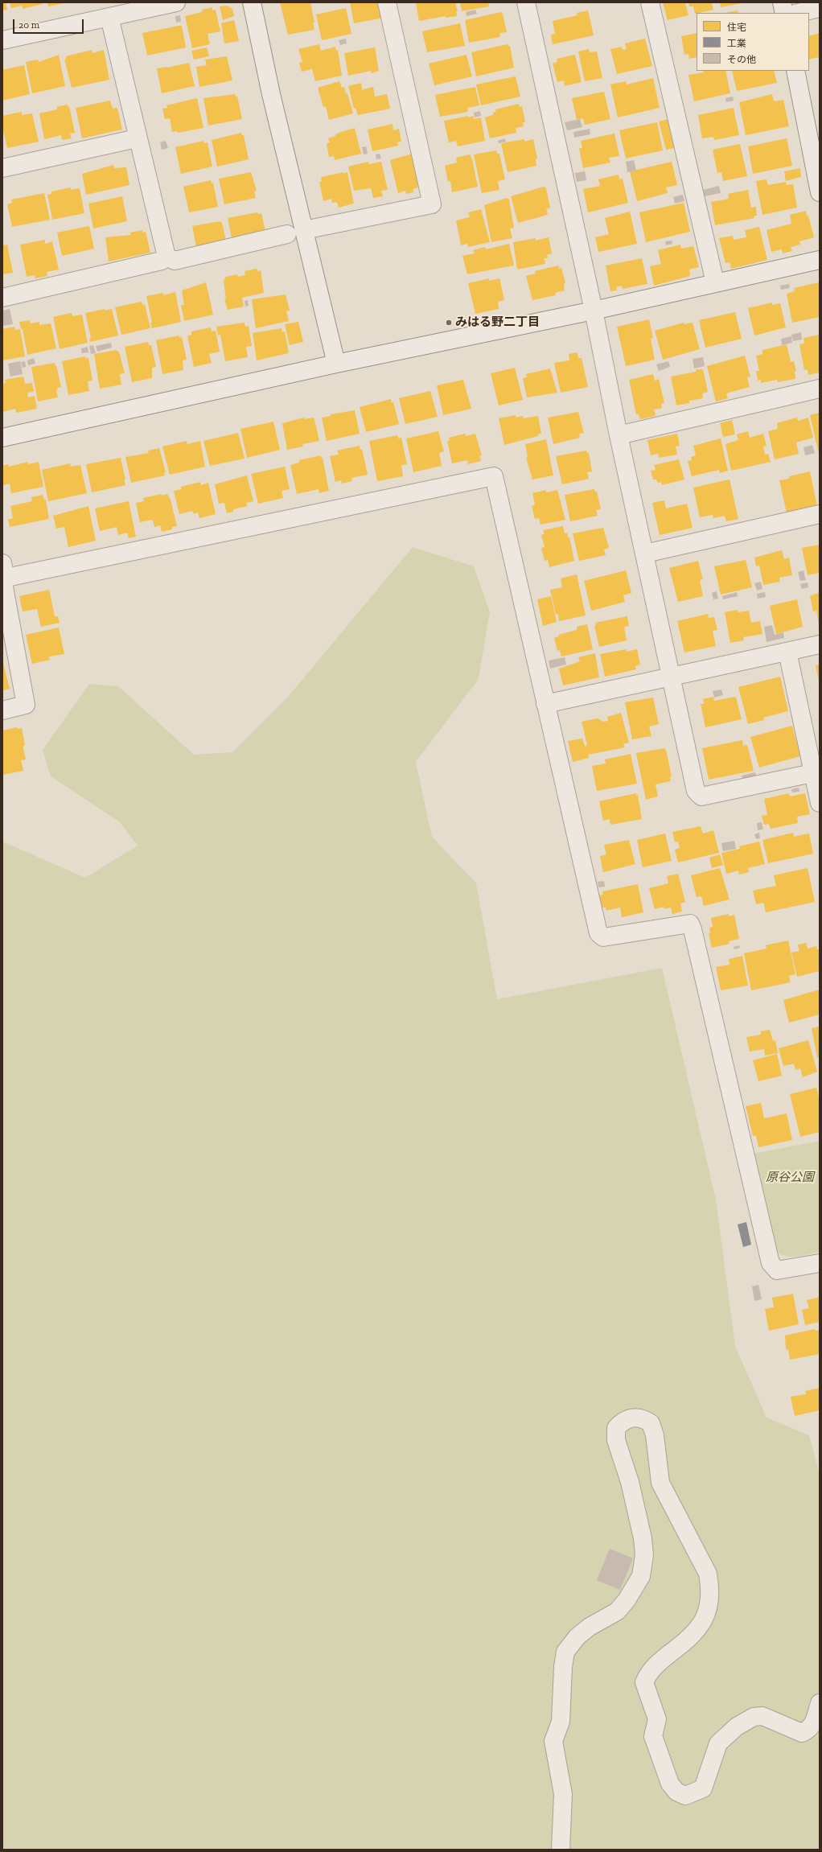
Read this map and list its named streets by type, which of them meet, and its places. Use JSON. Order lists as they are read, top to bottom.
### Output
{
  "parks": ["原谷公園"],
  "places": ["みはる野二丁目"],
  "legend": ["住宅", "工業", "その他"],
  "scale_bar": "20 m"
}
